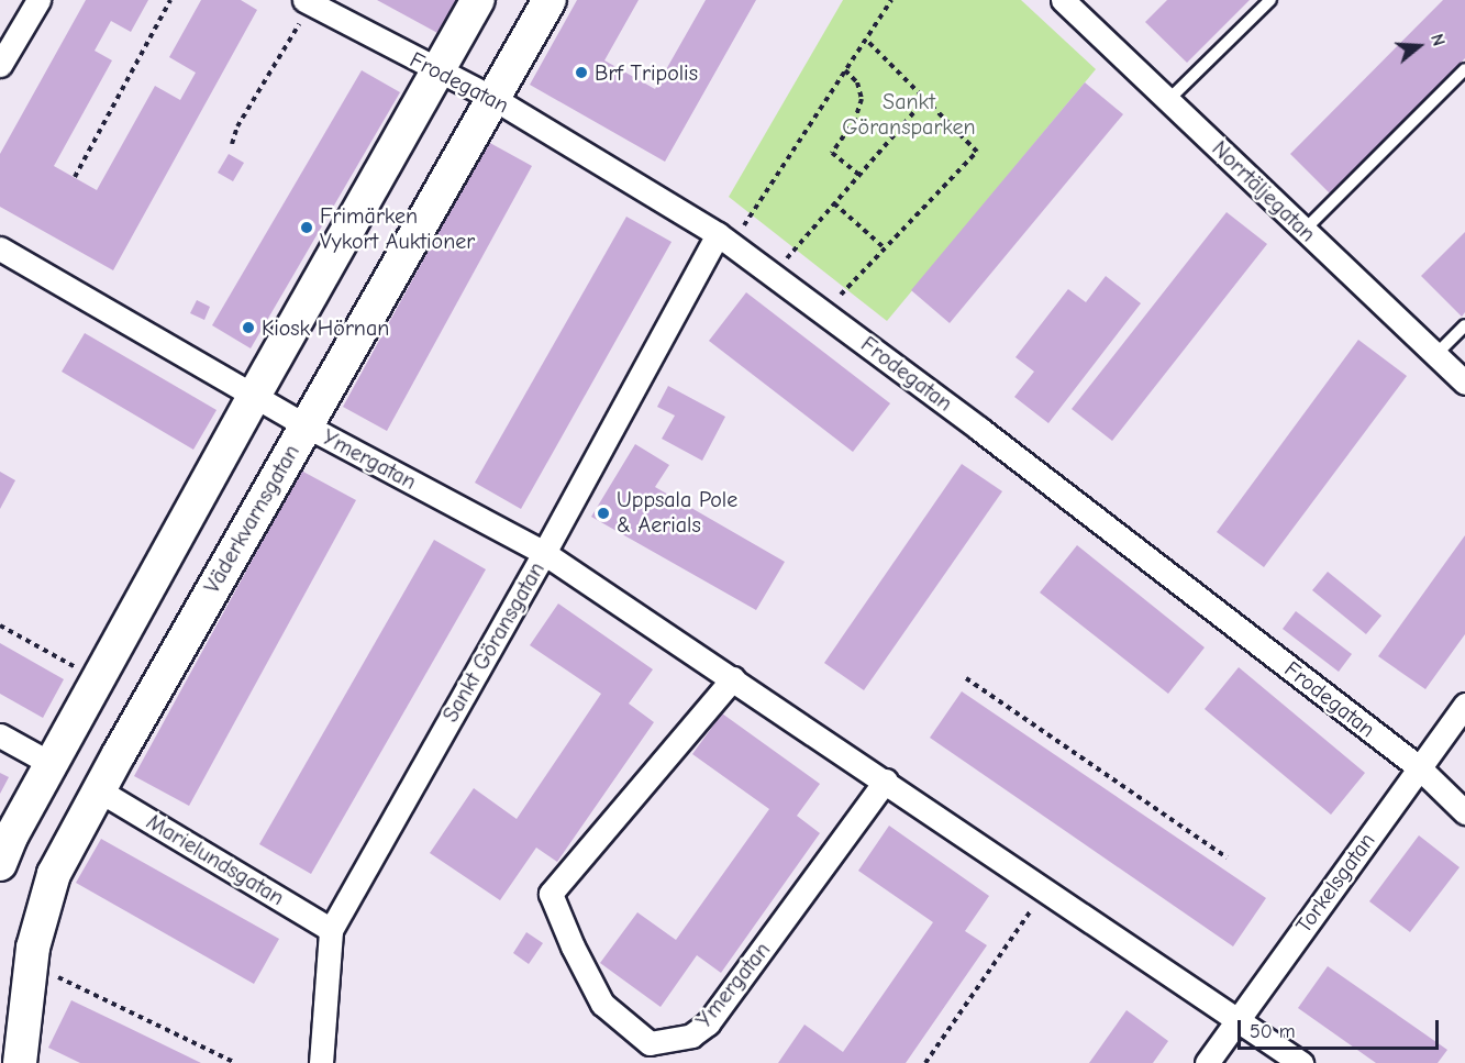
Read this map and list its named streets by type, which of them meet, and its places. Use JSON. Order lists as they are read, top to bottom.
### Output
{
  "streets": {
    "main road": ["Väderkvarnsgatan"],
    "street": [
      "Frodegatan",
      "Norrtäljegatan",
      "Ymergatan",
      "Sankt Göransgatan",
      "Marielundsgatan",
      "Torkelsgatan"
    ]
  },
  "crossings": [
    ["Frodegatan", "Väderkvarnsgatan"],
    ["Frodegatan", "Sankt Göransgatan"],
    ["Frodegatan", "Torkelsgatan"],
    ["Ymergatan", "Väderkvarnsgatan"],
    ["Ymergatan", "Sankt Göransgatan"],
    ["Ymergatan", "Torkelsgatan"],
    ["Väderkvarnsgatan", "Marielundsgatan"],
    ["Sankt Göransgatan", "Marielundsgatan"]
  ],
  "parks": ["Sankt Göransparken"],
  "places": [
    "Brf Tripolis",
    "Frimärken Vykort Auktioner",
    "Kiosk Hörnan",
    "Uppsala Pole & Aerials"
  ],
  "scale_bar": "50 m",
  "north": "right"
}
